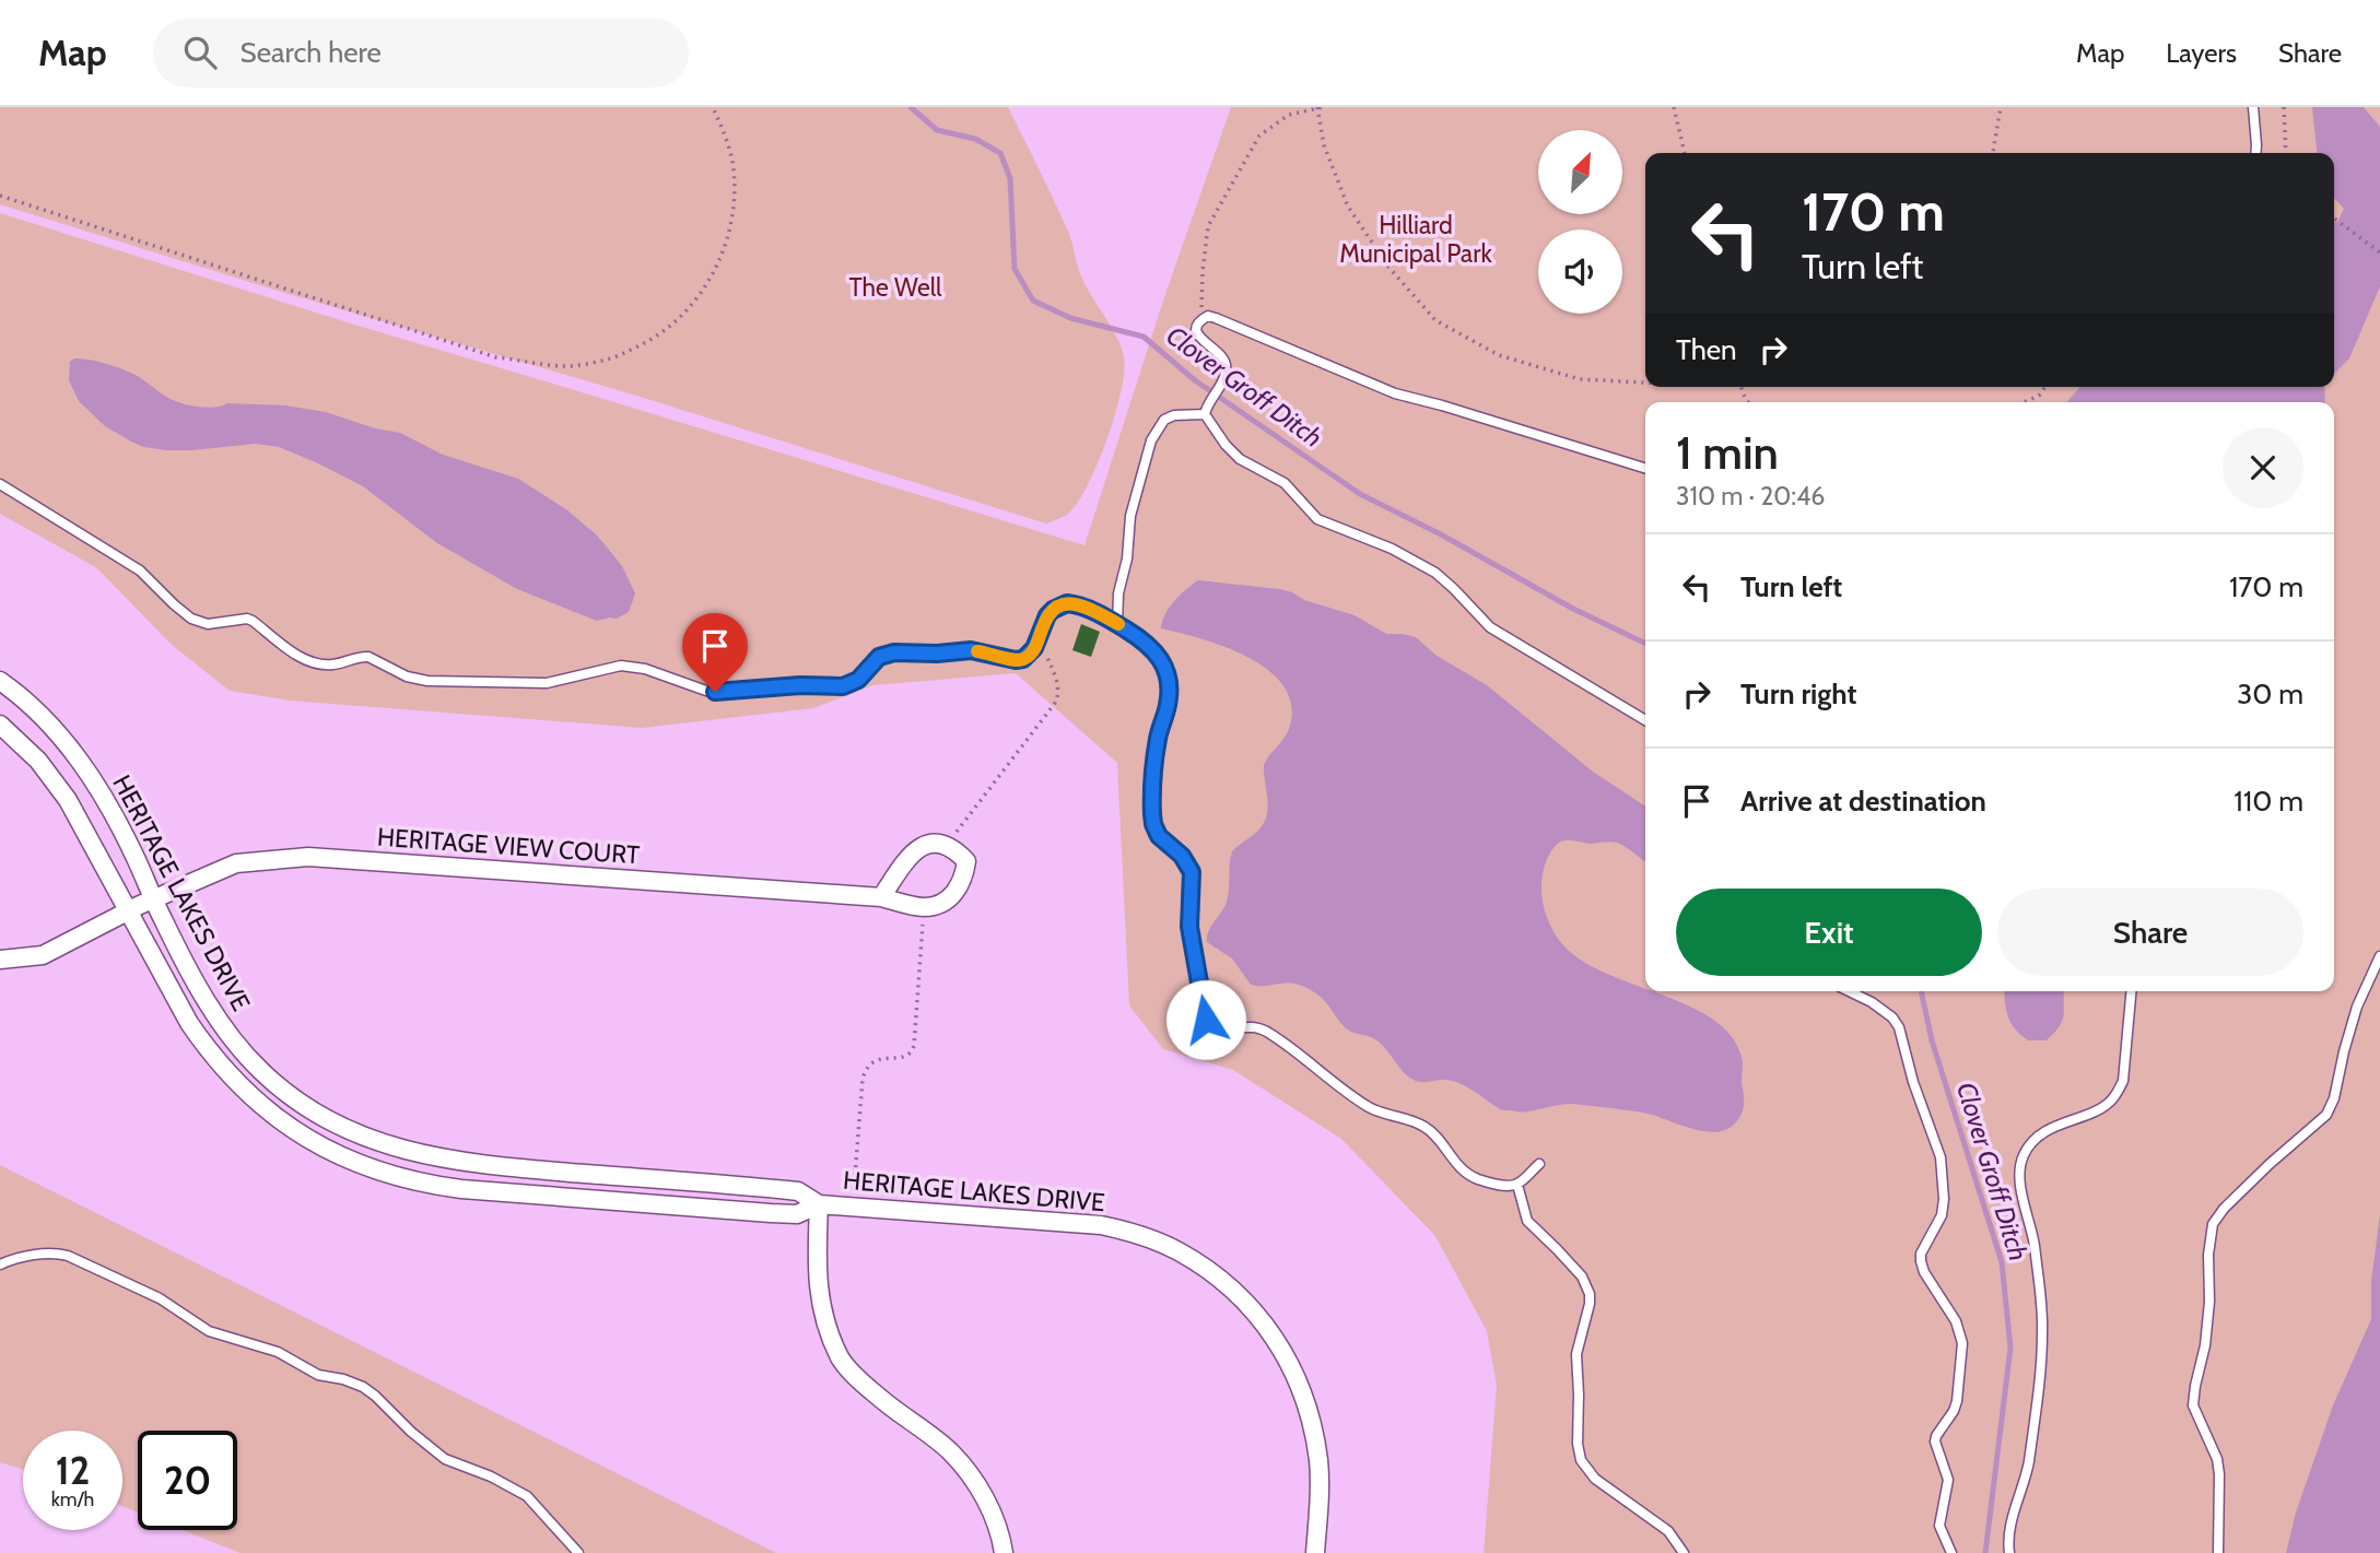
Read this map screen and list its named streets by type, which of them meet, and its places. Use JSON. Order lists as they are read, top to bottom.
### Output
{
  "streets": {
    "street": ["HERITAGE VIEW COURT", "HERITAGE LAKES DRIVE"]
  },
  "crossings": [
    ["HERITAGE VIEW COURT", "HERITAGE LAKES DRIVE"]
  ],
  "water": ["Clover Groff Ditch"],
  "parks": ["Hilliard Municipal Park", "The Well"],
  "north": "top right",
  "page": {
    "header": "Map",
    "search": "Search here",
    "nav": ["Map", "Layers", "Share"],
    "turn": ["170 m", "Turn left"],
    "then": "Then",
    "heading": ["1 min", "310 m · 20:46"],
    "list": [
      {
        "name": "Turn left",
        "value": "170 m"
      },
      {
        "name": "Turn right",
        "value": "30 m"
      },
      {
        "name": "Arrive at destination",
        "value": "110 m"
      }
    ],
    "buttons": ["Exit", "Share"],
    "speed": "12 km/h",
    "limit": "20"
  }
}
